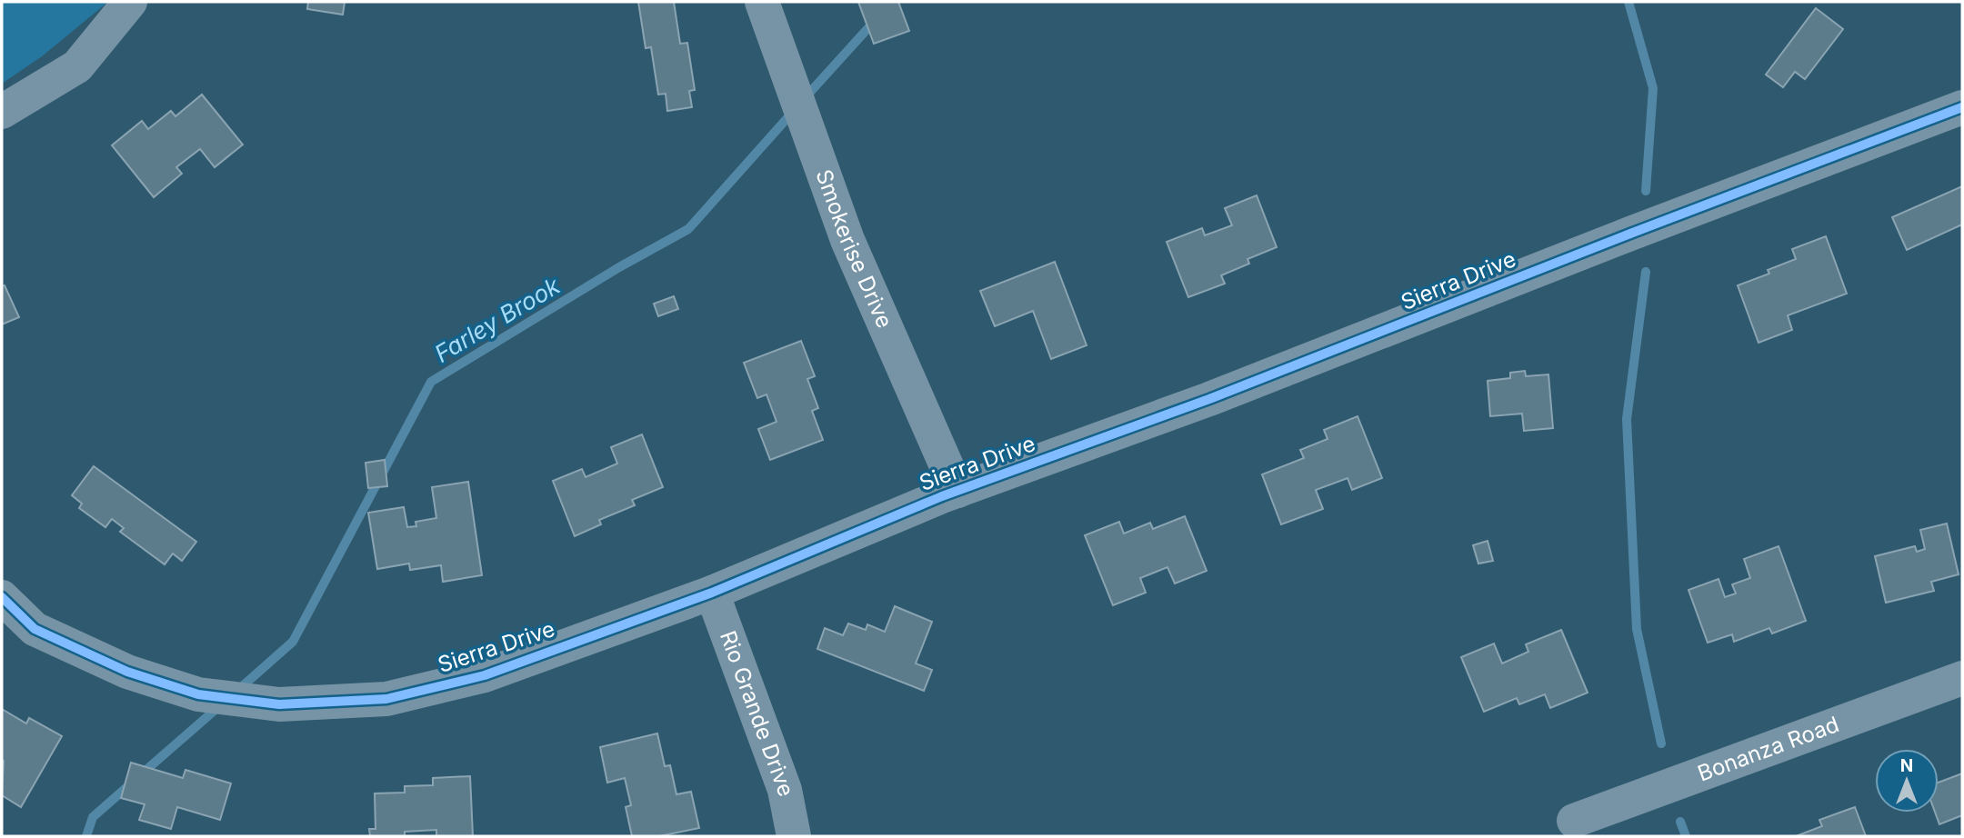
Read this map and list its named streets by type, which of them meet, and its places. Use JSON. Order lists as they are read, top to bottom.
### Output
{
  "streets": {
    "street": [
      "Smokerise Drive",
      "Sierra Drive",
      "Rio Grande Drive",
      "Bonanza Road"
    ]
  },
  "crossings": [
    ["Smokerise Drive", "Sierra Drive"],
    ["Sierra Drive", "Rio Grande Drive"]
  ],
  "water": ["Farley Brook"],
  "north": "top"
}
